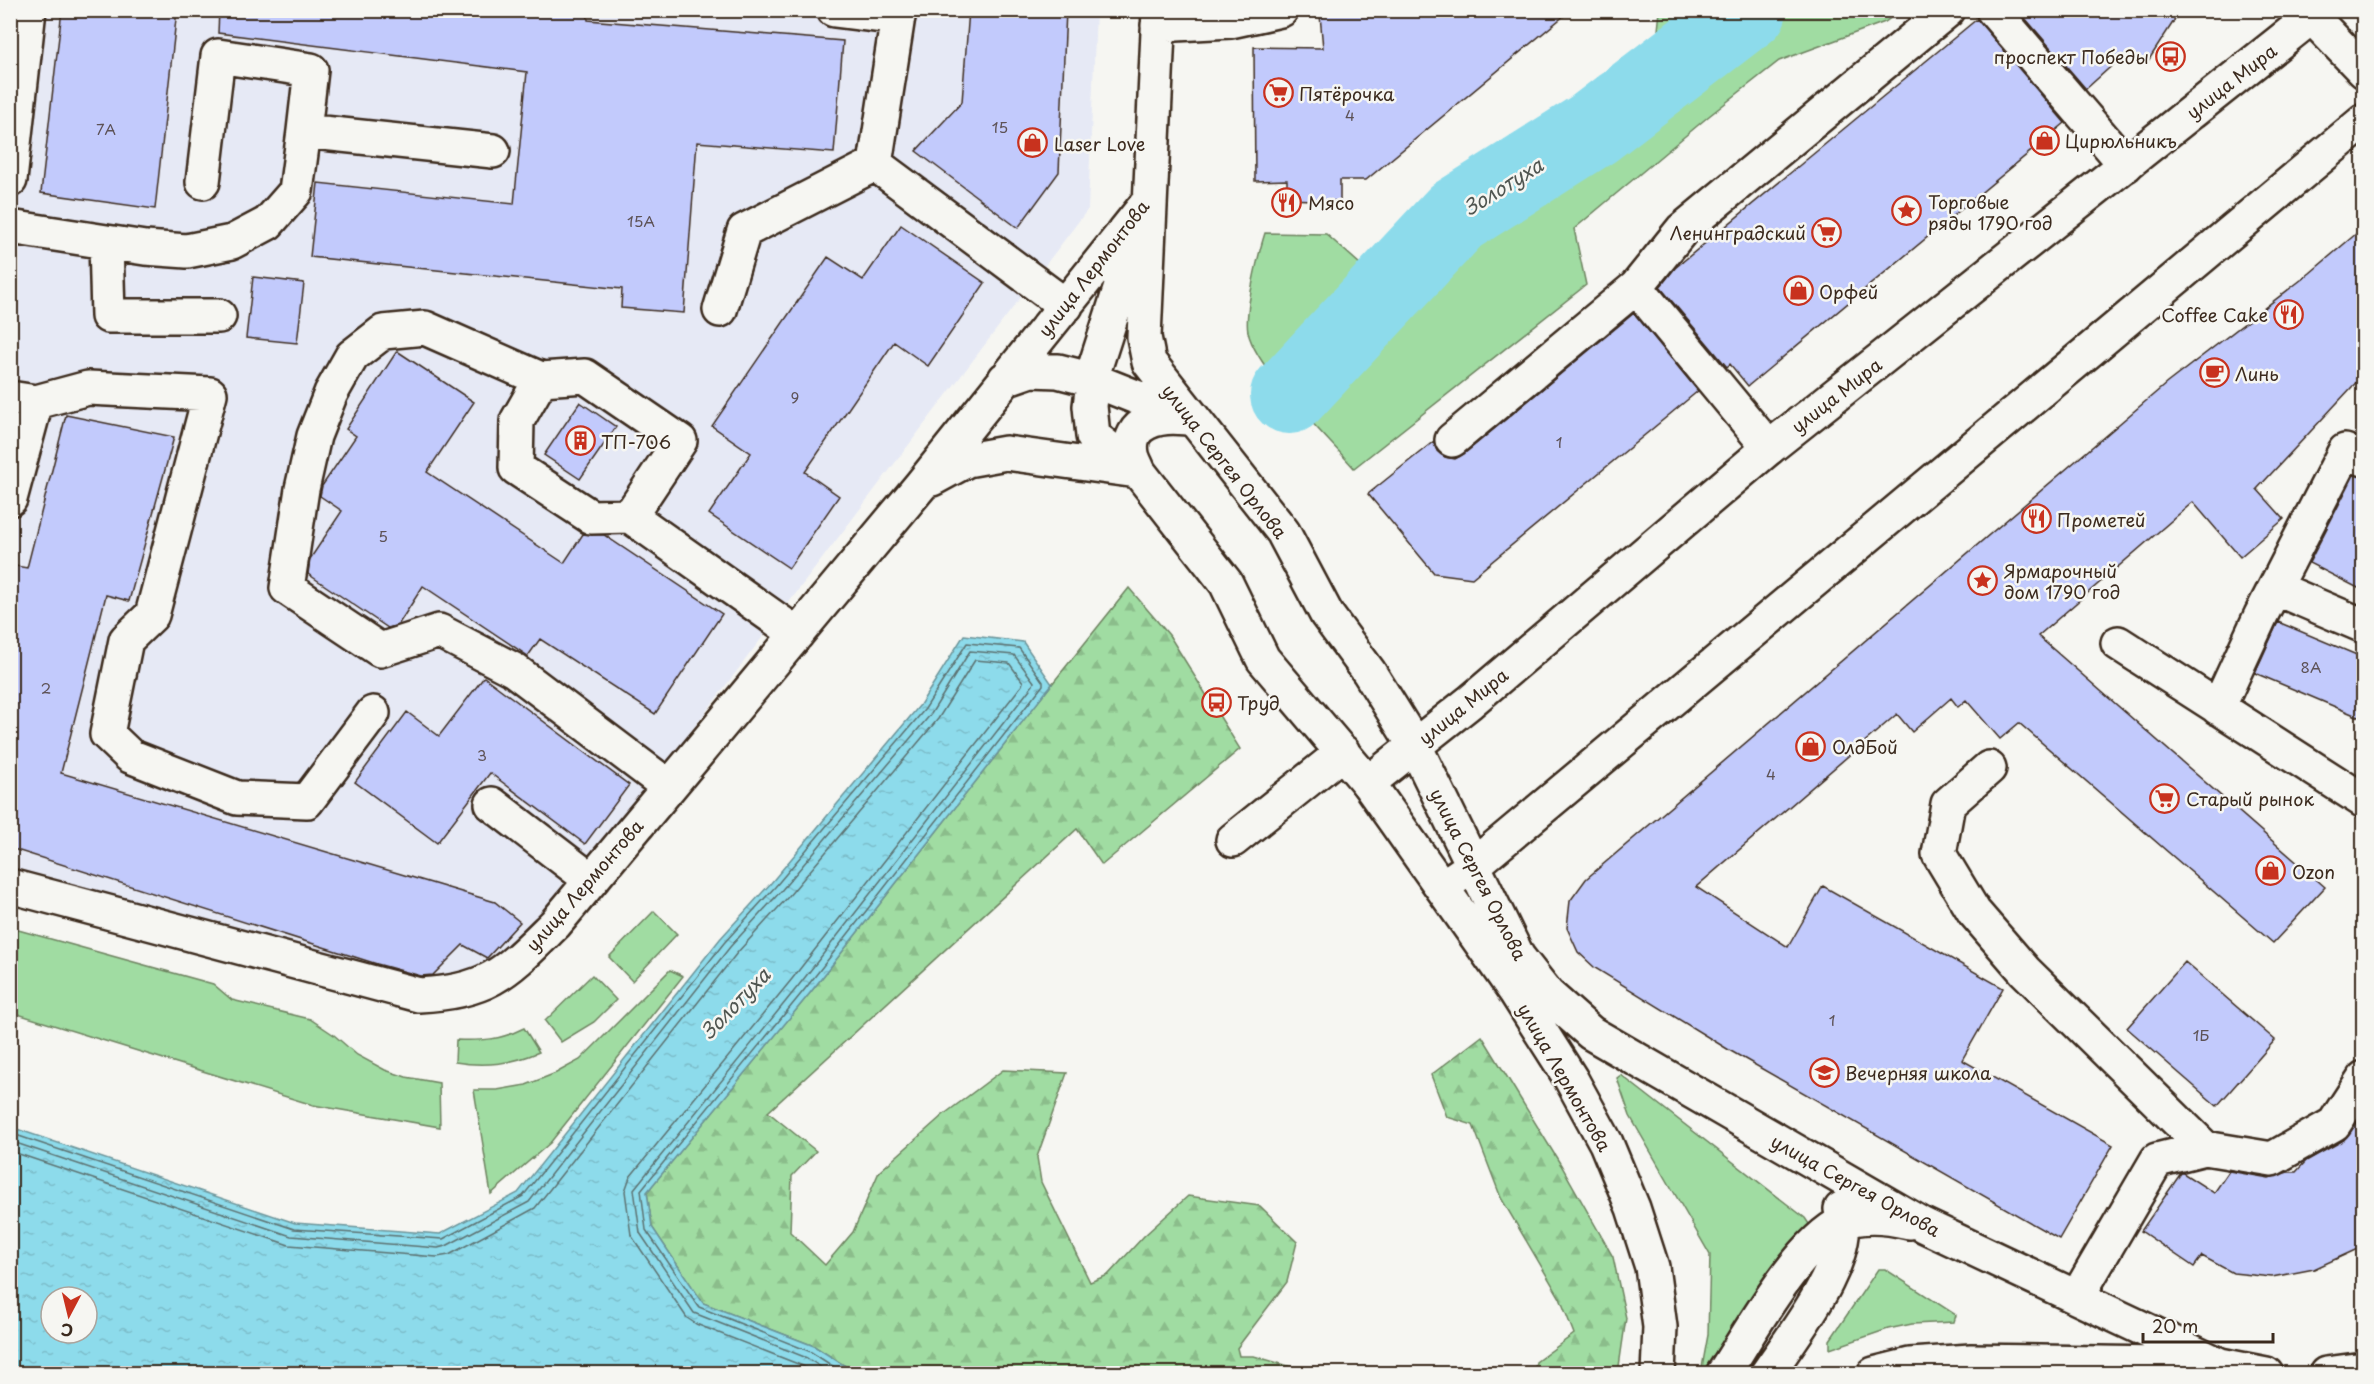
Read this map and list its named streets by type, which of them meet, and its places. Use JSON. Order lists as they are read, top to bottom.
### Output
{
  "streets": {
    "main road": ["улица Мира", "улица Лермонтова", "улица Сергея Орлова"]
  },
  "crossings": [
    ["улица Мира", "улица Сергея Орлова"],
    ["улица Лермонтова", "улица Сергея Орлова"]
  ],
  "water": ["Золотуха"],
  "places": {
    "bus stop": ["проспект Победы", "Труд"],
    "supermarket": ["Пятёрочка", "Ленинградский", "Старый рынок"],
    "shop": [
      "Цирюльникъ",
      "Laser Love",
      "Орфей",
      "ОлдБой",
      "Ozon"
    ],
    "restaurant": ["Мясо", "Coffee Cake", "Прометей"],
    "place": ["Торговые ряды 1790 год", "Ярмарочный дом 1790 год"],
    "cafe": ["Линь"],
    "building": ["ТП-706"],
    "school or university": ["Вечерняя школа"]
  },
  "house_numbers": [
    "4",
    "15",
    "7А",
    "15А",
    "9",
    "1",
    "5",
    "8А",
    "2",
    "3",
    "4",
    "1",
    "1Б"
  ],
  "scale_bar": "20 m",
  "north": "bottom"
}
